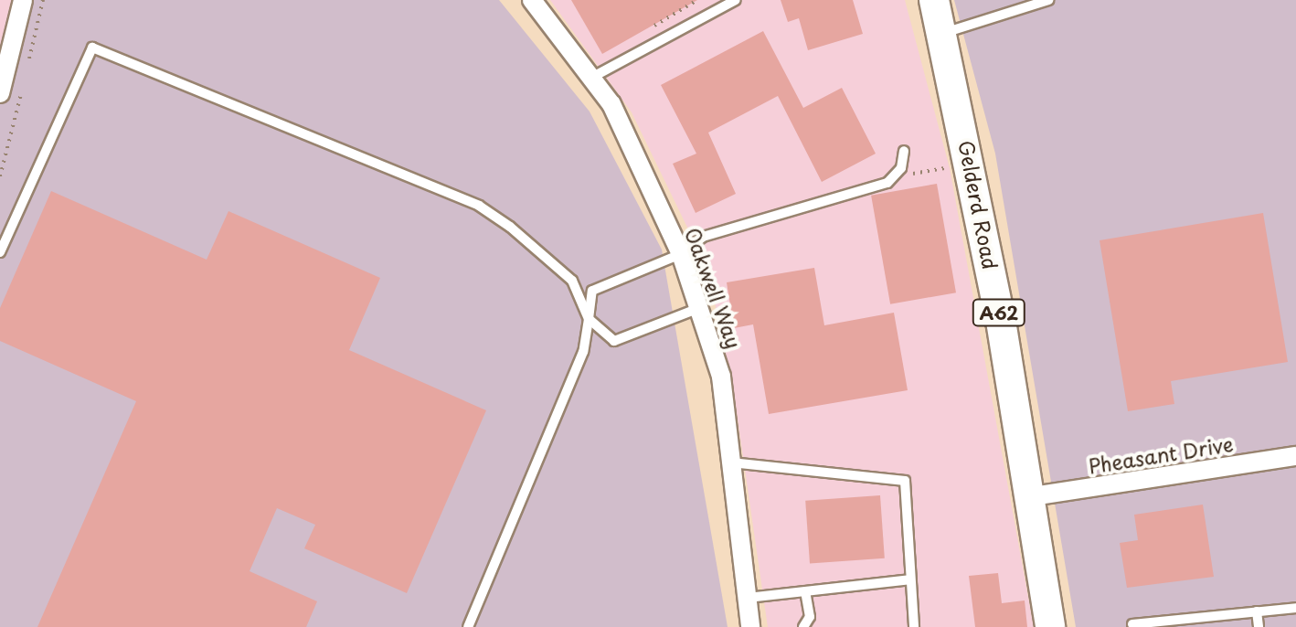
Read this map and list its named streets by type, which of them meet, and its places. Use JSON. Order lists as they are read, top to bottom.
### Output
{
  "streets": {
    "main road": ["Gelderd Road", "A62"],
    "street": ["Oakwell Way", "Pheasant Drive"]
  },
  "crossings": [
    ["Gelderd Road", "Pheasant Drive"]
  ]
}
